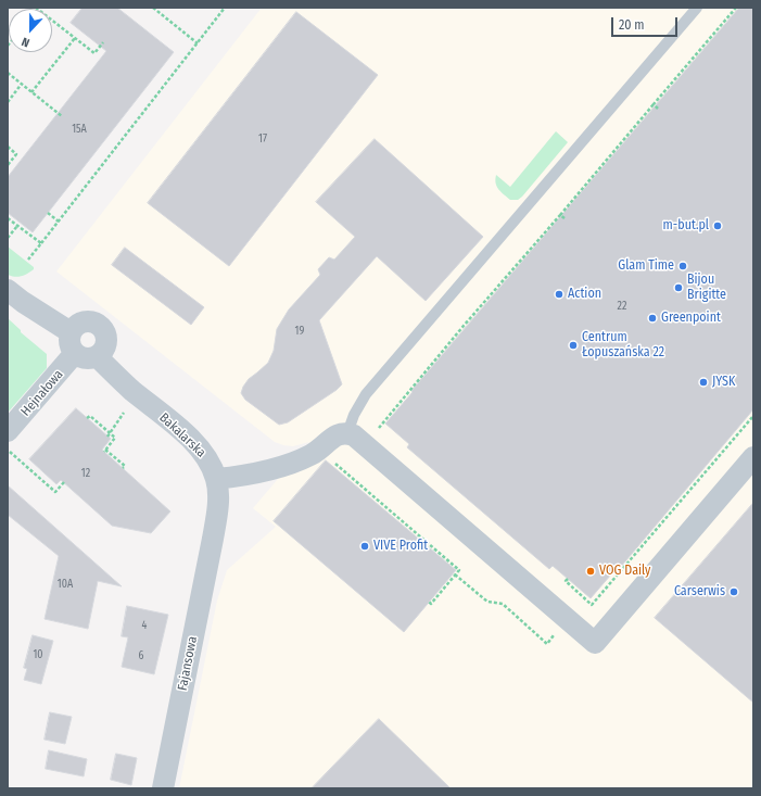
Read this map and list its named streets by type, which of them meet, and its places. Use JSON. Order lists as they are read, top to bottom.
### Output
{
  "streets": {
    "street": ["Hejnałowa", "Bakalarska", "Fajansowa"]
  },
  "crossings": [
    ["Hejnałowa", "Bakalarska"],
    ["Bakalarska", "Fajansowa"]
  ],
  "places": [
    "m-but.pl",
    "Glam Time",
    "Bijou Brigitte",
    "Action",
    "Greenpoint",
    "Centrum Łopuszańska 22",
    "JYSK",
    "VIVE Profit",
    "VOG Daily",
    "Carserwis"
  ],
  "house_numbers": [
    "15A",
    "17",
    "22",
    "19",
    "12",
    "10A",
    "4",
    "10",
    "6"
  ],
  "scale_bar": "20 m",
  "north": "bottom"
}
